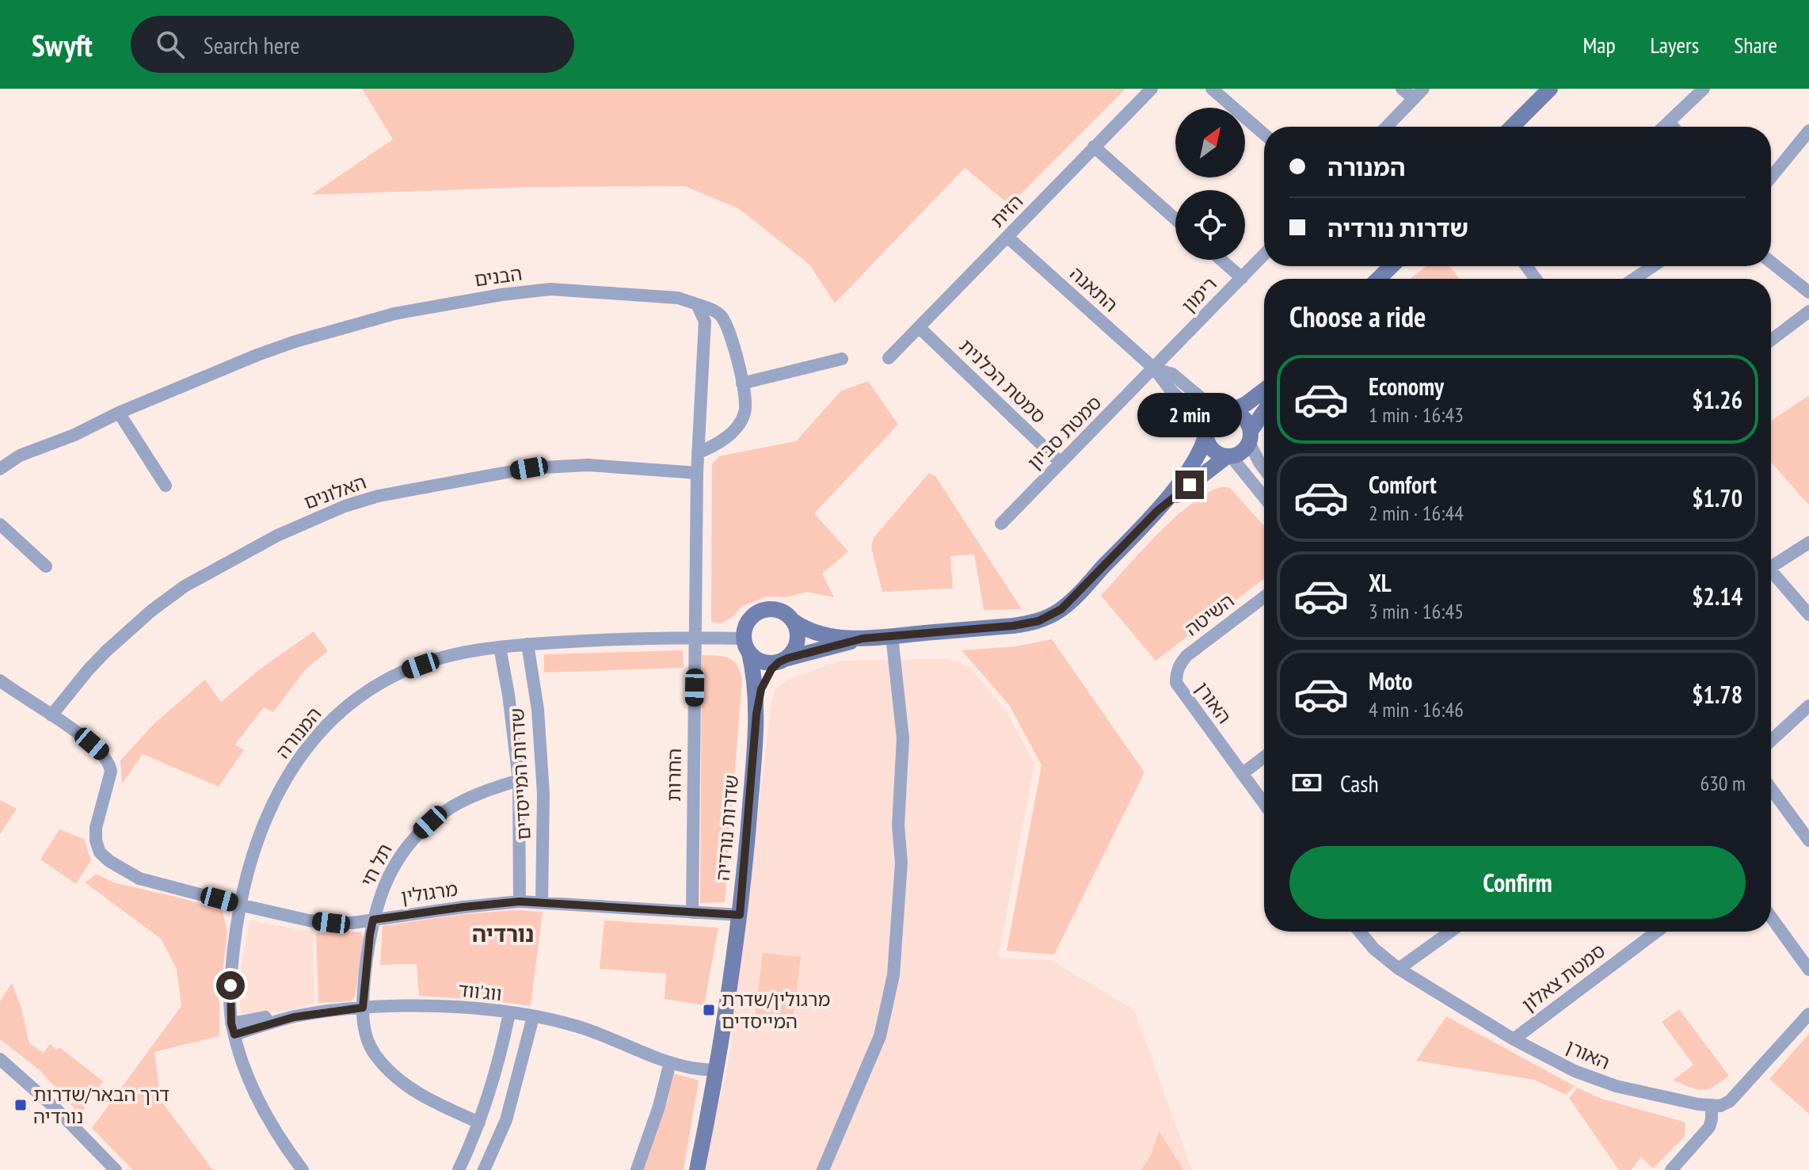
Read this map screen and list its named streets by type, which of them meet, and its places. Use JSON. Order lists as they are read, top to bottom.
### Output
{
  "streets": {
    "street": [
      "הזית",
      "הבנים",
      "התאנה",
      "רימון",
      "סמטת הכלנית",
      "סמטת סביון",
      "האלונים",
      "השיטה",
      "האורן",
      "המנורה",
      "שדרות המייסדים",
      "החרות",
      "שדרות נורדיה",
      "תל חי",
      "מרגולין",
      "סמטת צאלון",
      "ווג'ווד"
    ]
  },
  "crossings": [
    ["הזית", "התאנה"],
    ["הזית", "סמטת הכלנית"],
    ["התאנה", "רימון"],
    ["התאנה", "סמטת סביון"],
    ["רימון", "סמטת סביון"],
    ["סמטת הכלנית", "סמטת סביון"],
    ["השיטה", "האורן"],
    ["האורן", "סמטת צאלון"],
    ["המנורה", "שדרות המייסדים"],
    ["המנורה", "החרות"],
    ["המנורה", "שדרות נורדיה"],
    ["המנורה", "מרגולין"],
    ["המנורה", "ווג'ווד"],
    ["שדרות המייסדים", "תל חי"],
    ["שדרות המייסדים", "מרגולין"],
    ["החרות", "מרגולין"],
    ["שדרות נורדיה", "מרגולין"],
    ["שדרות נורדיה", "ווג'ווד"],
    ["תל חי", "מרגולין"],
    ["תל חי", "ווג'ווד"]
  ],
  "districts": ["נורדיה"],
  "places": {
    "transit": ["מרגולין/שדרת המייסדים", "דרך הבאר/שדרות נורדיה"]
  },
  "north": "top right",
  "page": {
    "header": "Swyft",
    "search": "Search here",
    "nav": ["Map", "Layers", "Share"],
    "banner": ["המנורה", "שדרות נורדיה"],
    "heading": "Choose a ride",
    "list": [
      {
        "name": "Economy",
        "note": "1 min · 16:43",
        "value": "$1.26"
      },
      {
        "name": "Comfort",
        "note": "2 min · 16:44",
        "value": "$1.70"
      },
      {
        "name": "XL",
        "note": "3 min · 16:45",
        "value": "$2.14"
      },
      {
        "name": "Moto",
        "note": "4 min · 16:46",
        "value": "$1.78"
      }
    ],
    "bubble": "2 min",
    "pay": ["Cash", "630 m"],
    "buttons": "Confirm"
  }
}
